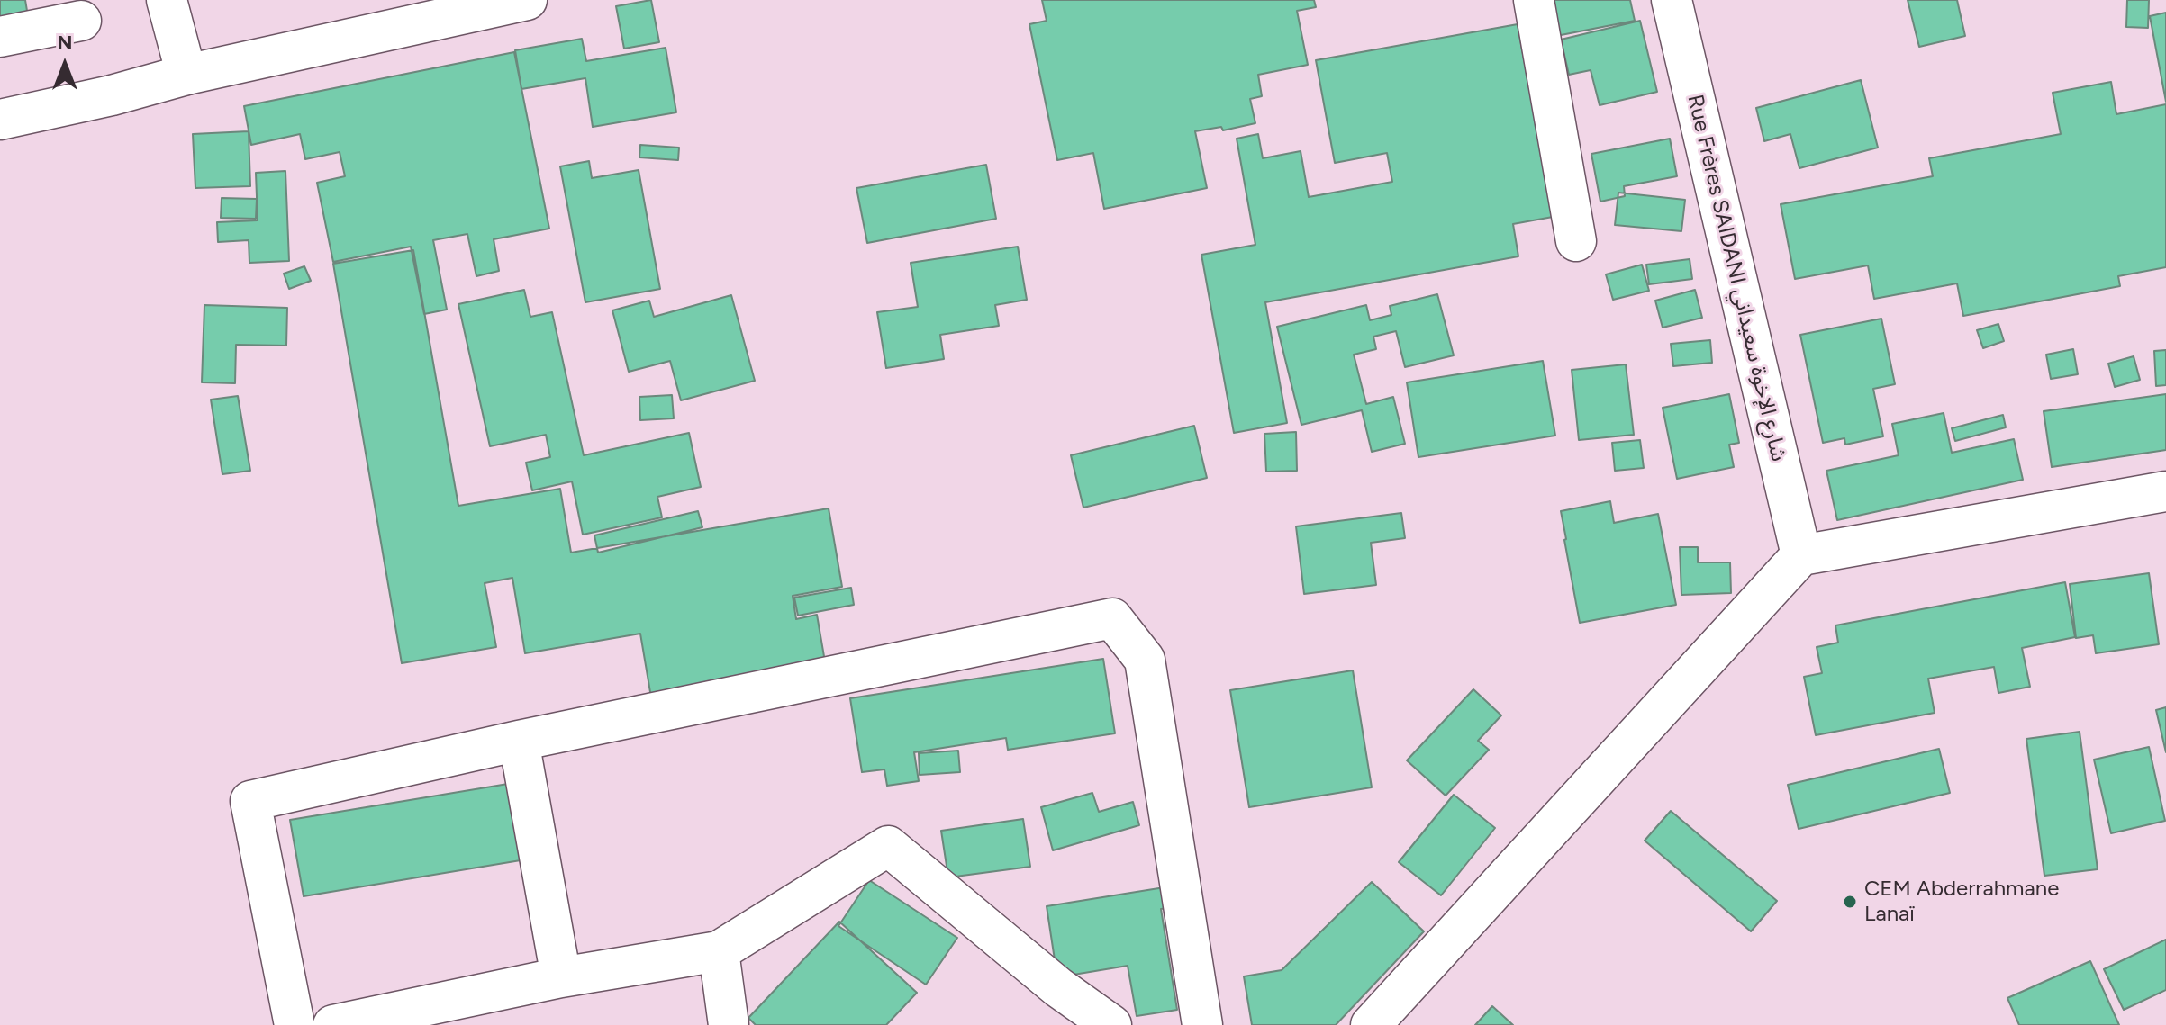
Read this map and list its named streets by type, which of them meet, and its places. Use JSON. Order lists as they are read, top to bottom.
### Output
{
  "streets": {
    "street": ["Rue Frères SAIDANI شارع الإخوة سعيداني"]
  },
  "places": ["CEM Abderrahmane Lanaï"],
  "north": "top"
}
